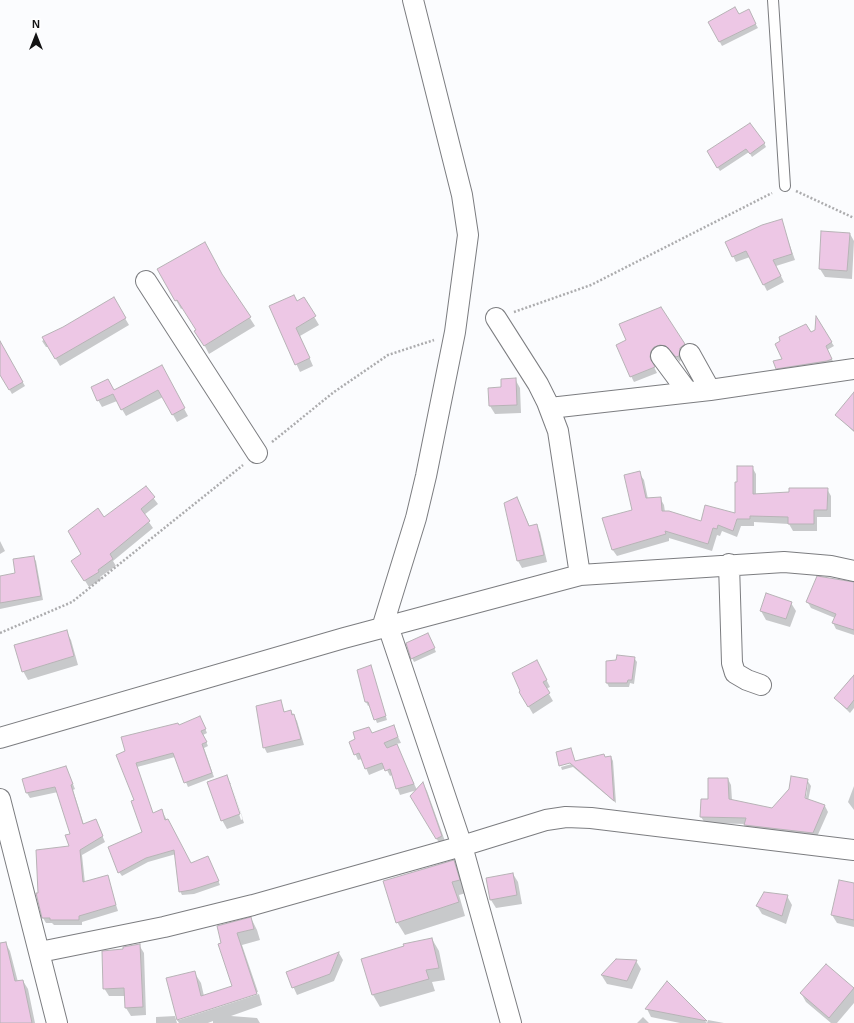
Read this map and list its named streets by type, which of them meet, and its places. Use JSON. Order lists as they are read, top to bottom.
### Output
{
  "north": "top"
}
